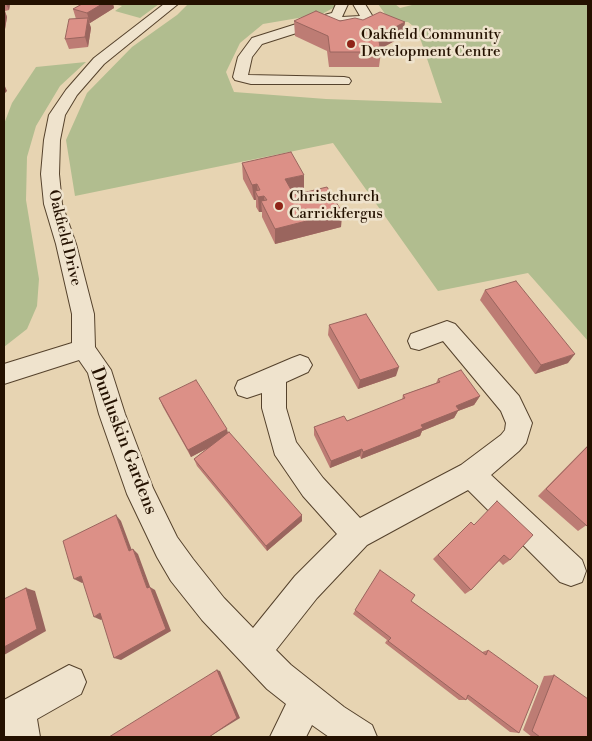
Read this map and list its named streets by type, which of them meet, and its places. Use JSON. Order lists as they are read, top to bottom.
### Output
{
  "streets": {
    "street": ["Oakfield Drive", "Dunluskin Gardens"]
  },
  "crossings": [
    ["Oakfield Drive", "Dunluskin Gardens"]
  ],
  "places": ["Oakfield Community Development Centre", "Christchurch Carrickfergus"]
}
